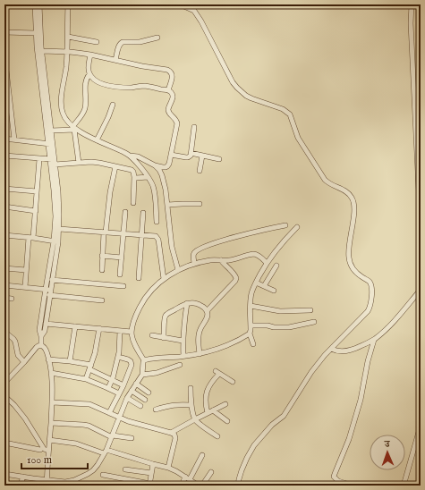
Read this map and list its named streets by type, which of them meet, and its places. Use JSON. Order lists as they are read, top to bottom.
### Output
{
  "scale_bar": "100 m",
  "north": "top"
}
